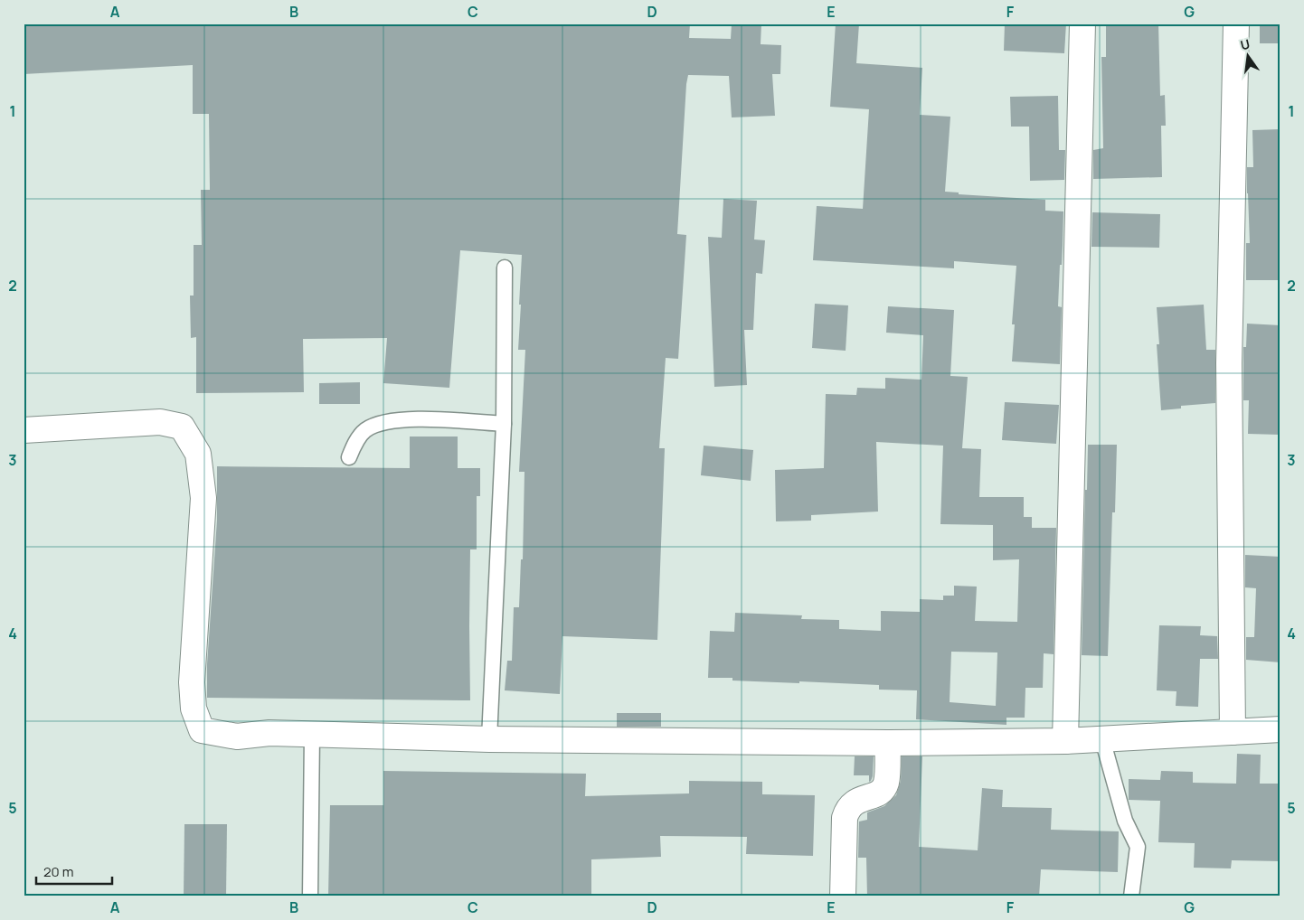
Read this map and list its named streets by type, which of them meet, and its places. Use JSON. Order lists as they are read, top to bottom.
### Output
{
  "scale_bar": "20 m",
  "north": "top",
  "grid": {
    "columns": [
      "A",
      "B",
      "C",
      "D",
      "E",
      "F",
      "G"
    ],
    "rows": [
      "1",
      "2",
      "3",
      "4",
      "5"
    ]
  }
}
